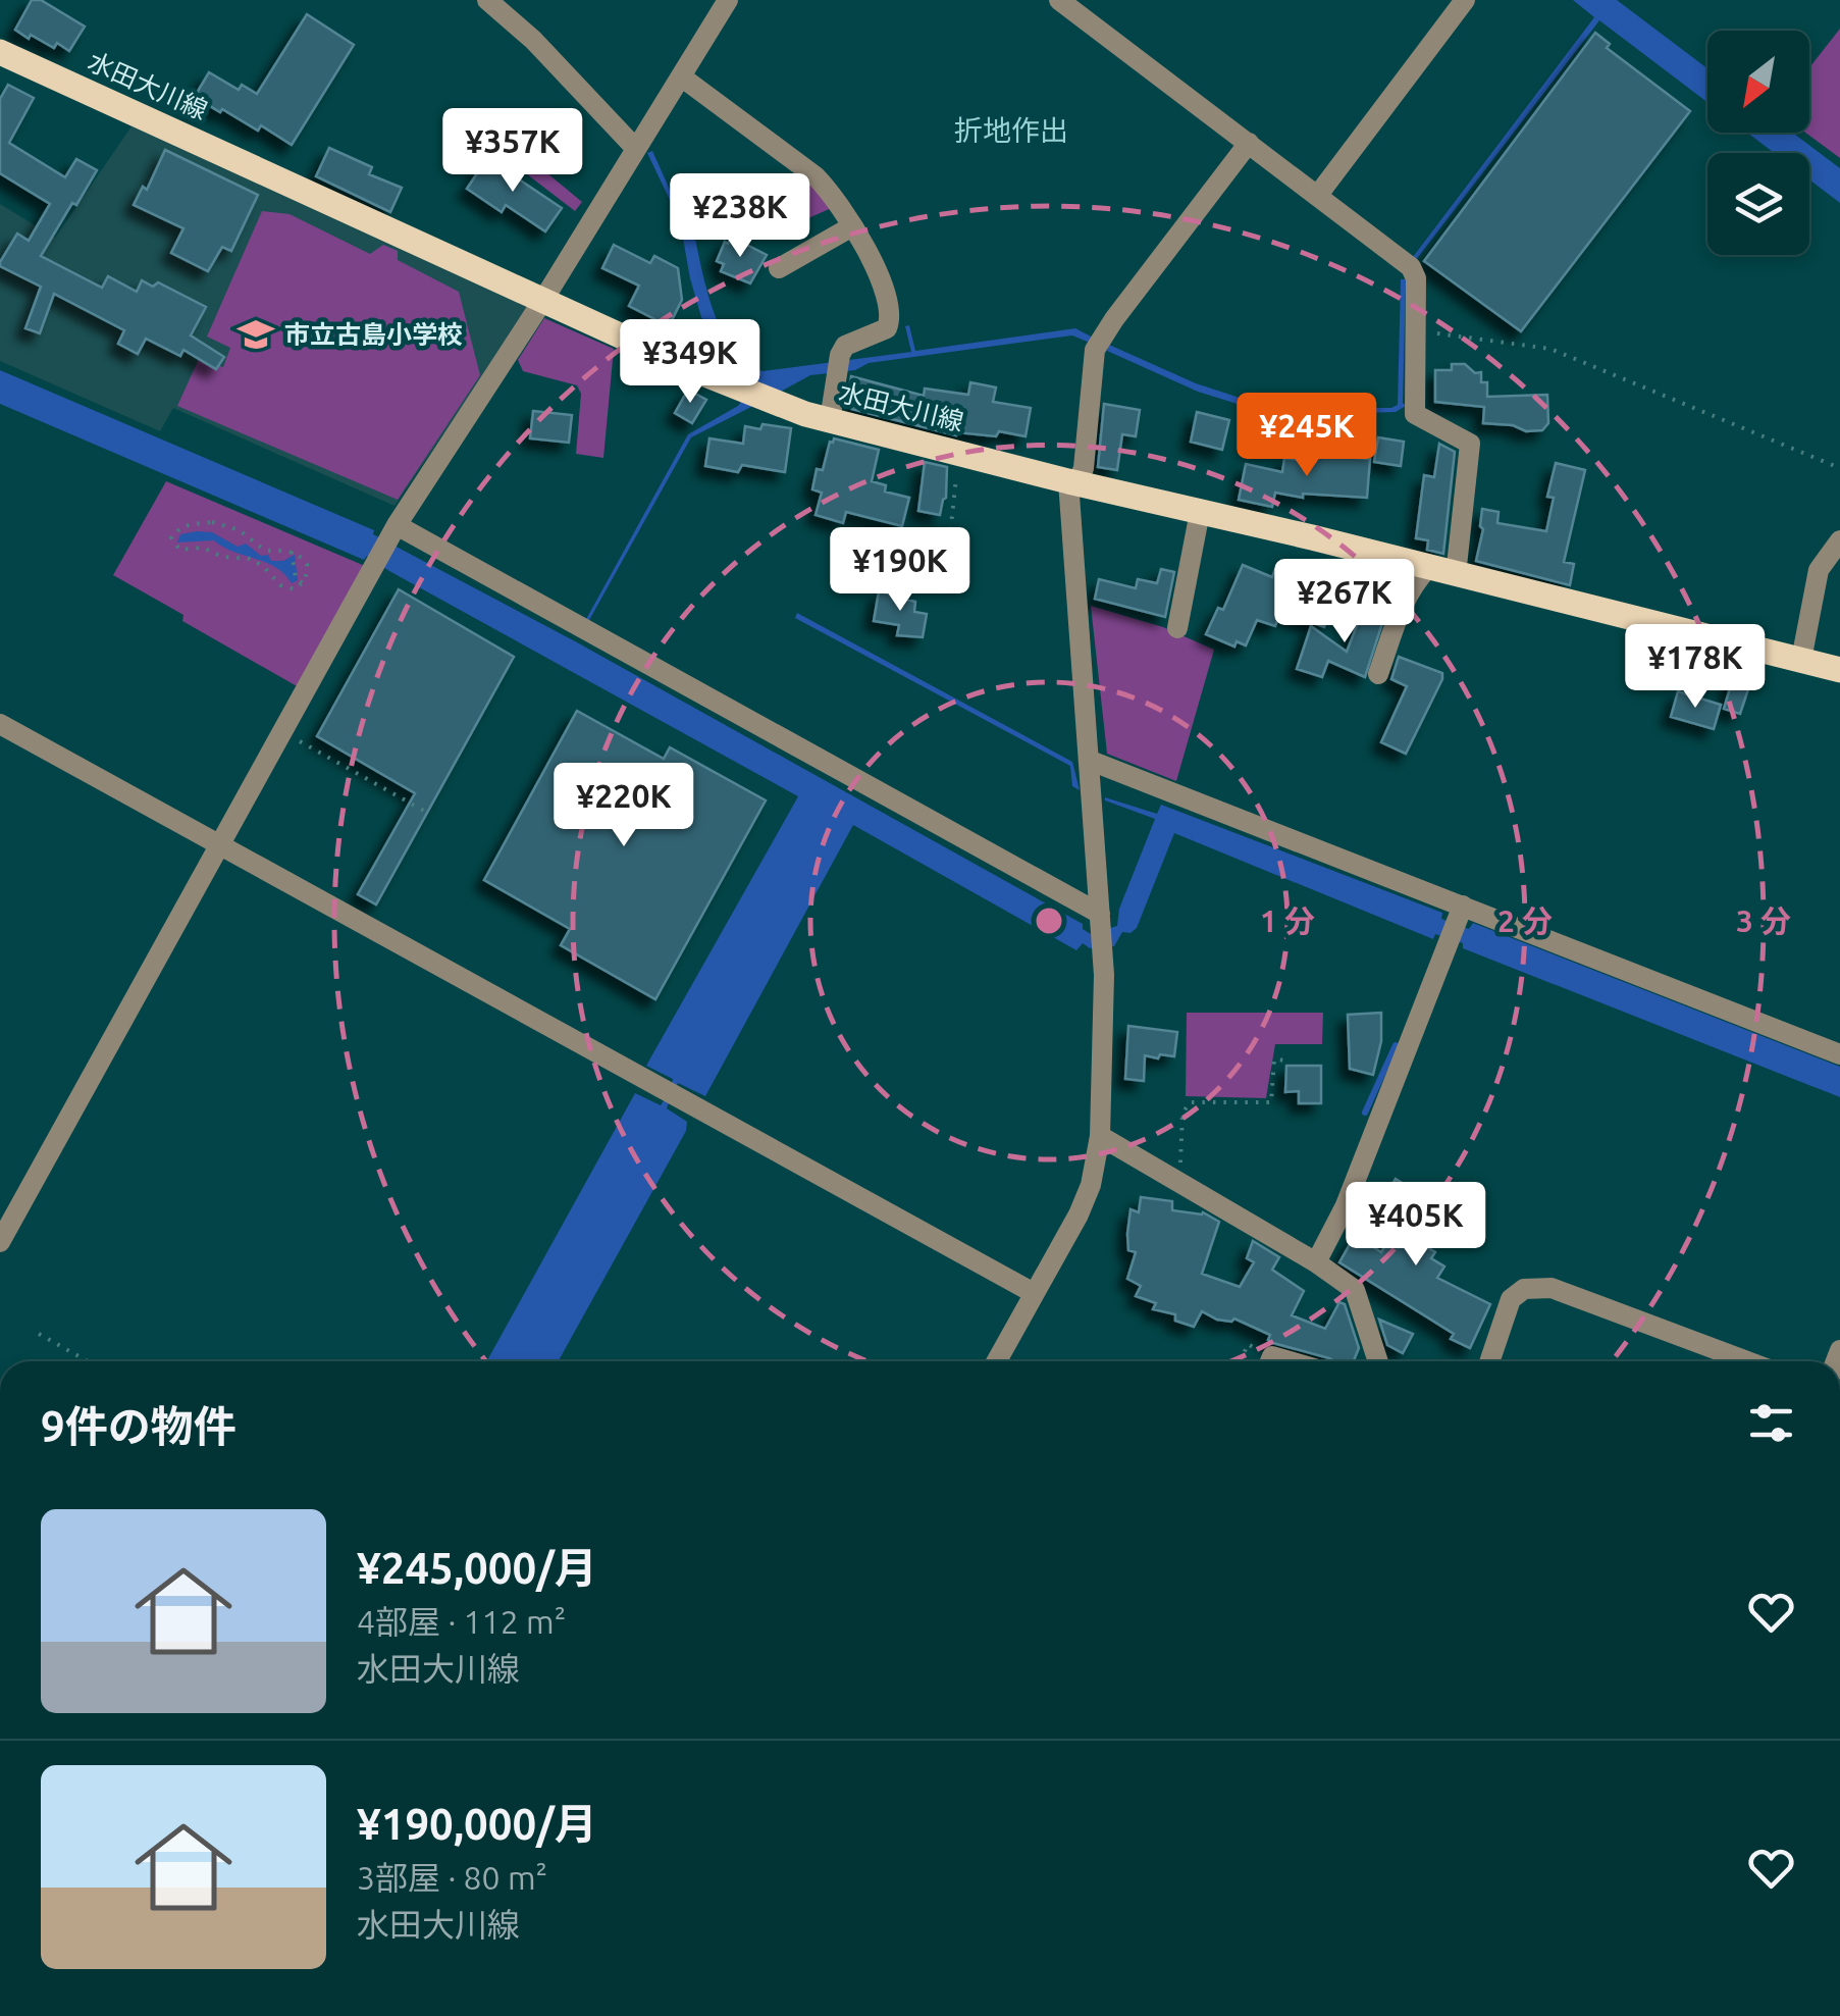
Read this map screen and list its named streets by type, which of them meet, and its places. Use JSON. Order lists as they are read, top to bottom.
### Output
{
  "streets": {
    "main road": ["水田大川線"]
  },
  "districts": ["折地作出"],
  "places": {
    "school or university": ["市立古島小学校"]
  },
  "north": "bottom left",
  "page": {
    "price": [
      "¥357K",
      "¥238K",
      "¥349K",
      "¥245K",
      "¥190K",
      "¥267K",
      "¥178K",
      "¥220K",
      "¥405K"
    ],
    "heading": "9件の物件",
    "list": [
      {
        "name": "¥245,000/月",
        "note": "4部屋 · 112 m² · 水田大川線"
      },
      {
        "name": "¥190,000/月",
        "note": "3部屋 · 80 m² · 水田大川線"
      }
    ]
  },
  "rings": ["1 分", "2 分", "3 分"]
}
